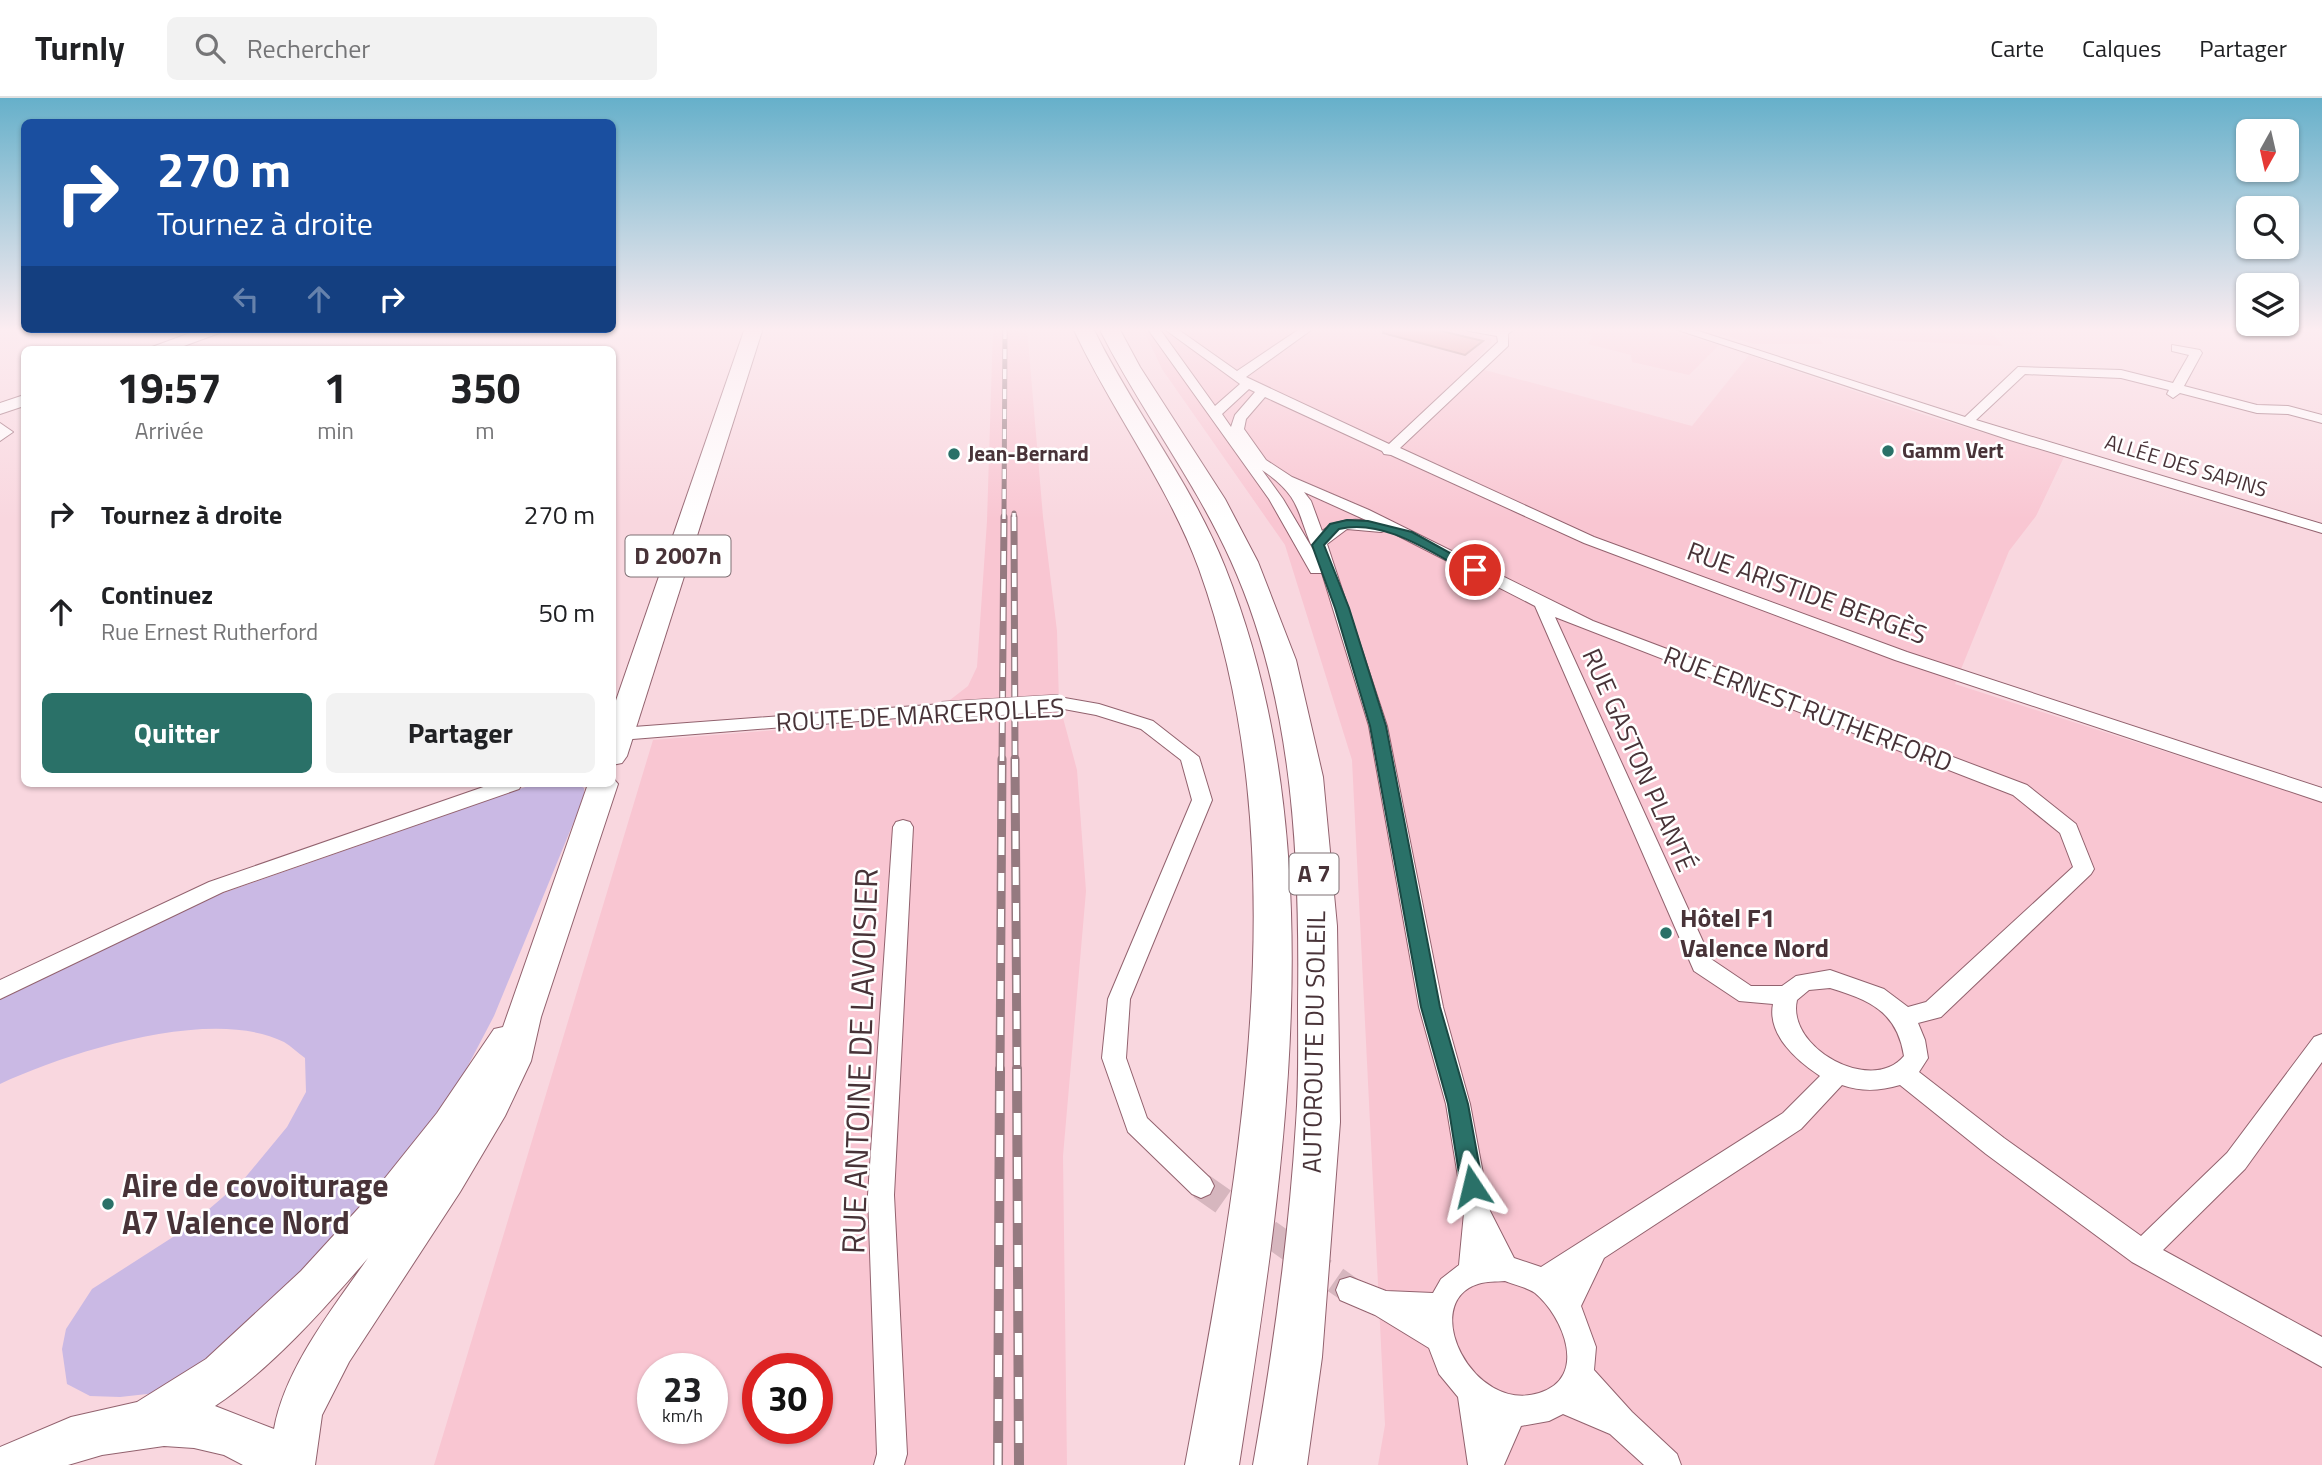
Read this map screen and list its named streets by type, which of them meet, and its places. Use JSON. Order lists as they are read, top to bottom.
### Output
{
  "streets": {
    "highway": ["A 7", "AUTOROUTE DU SOLEIL"],
    "main road": ["D 2007n"],
    "street": [
      "ALLÉE DES SAPINS",
      "RUE ARISTIDE BERGÈS",
      "RUE ERNEST RUTHERFORD",
      "ROUTE DE MARCEROLLES",
      "RUE GASTON PLANTÉ",
      "RUE ANTOINE DE LAVOISIER"
    ]
  },
  "crossings": [
    ["D 2007n", "ROUTE DE MARCEROLLES"],
    ["RUE ERNEST RUTHERFORD", "RUE GASTON PLANTÉ"]
  ],
  "places": [
    "Gamm Vert",
    "Jean-Bernard",
    "Hôtel F1 Valence Nord",
    "Aire de covoiturage A7 Valence Nord"
  ],
  "north": "bottom",
  "page": {
    "header": "Turnly",
    "search": "Rechercher",
    "nav": ["Carte", "Calques", "Partager"],
    "turn": ["270 m", "Tournez à droite"],
    "eta": [
      "19:57",
      "Arrivée",
      "1",
      "min",
      "350",
      "m"
    ],
    "list": [
      {
        "name": "Tournez à droite",
        "value": "270 m"
      },
      {
        "name": "Continuez",
        "note": "Rue Ernest Rutherford",
        "value": "50 m"
      }
    ],
    "buttons": ["Quitter", "Partager"],
    "speed": "23 km/h",
    "limit": "30"
  }
}
